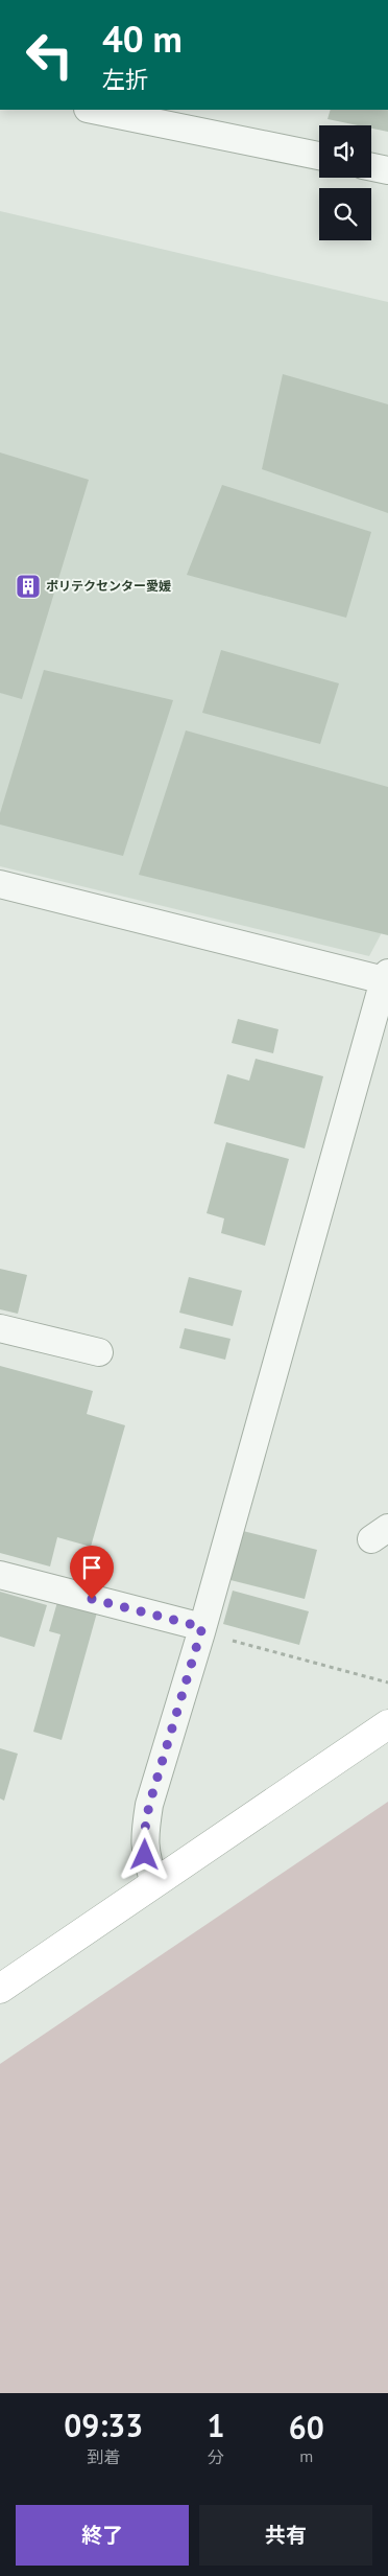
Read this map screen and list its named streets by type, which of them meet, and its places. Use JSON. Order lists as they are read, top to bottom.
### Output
{
  "places": {
    "building": ["ポリテクセンター愛媛"]
  },
  "page": {
    "turn": ["40 m", "左折"],
    "eta": [
      "09:33",
      "到着",
      "1",
      "分",
      "60",
      "m"
    ],
    "buttons": ["終了", "共有"]
  }
}
